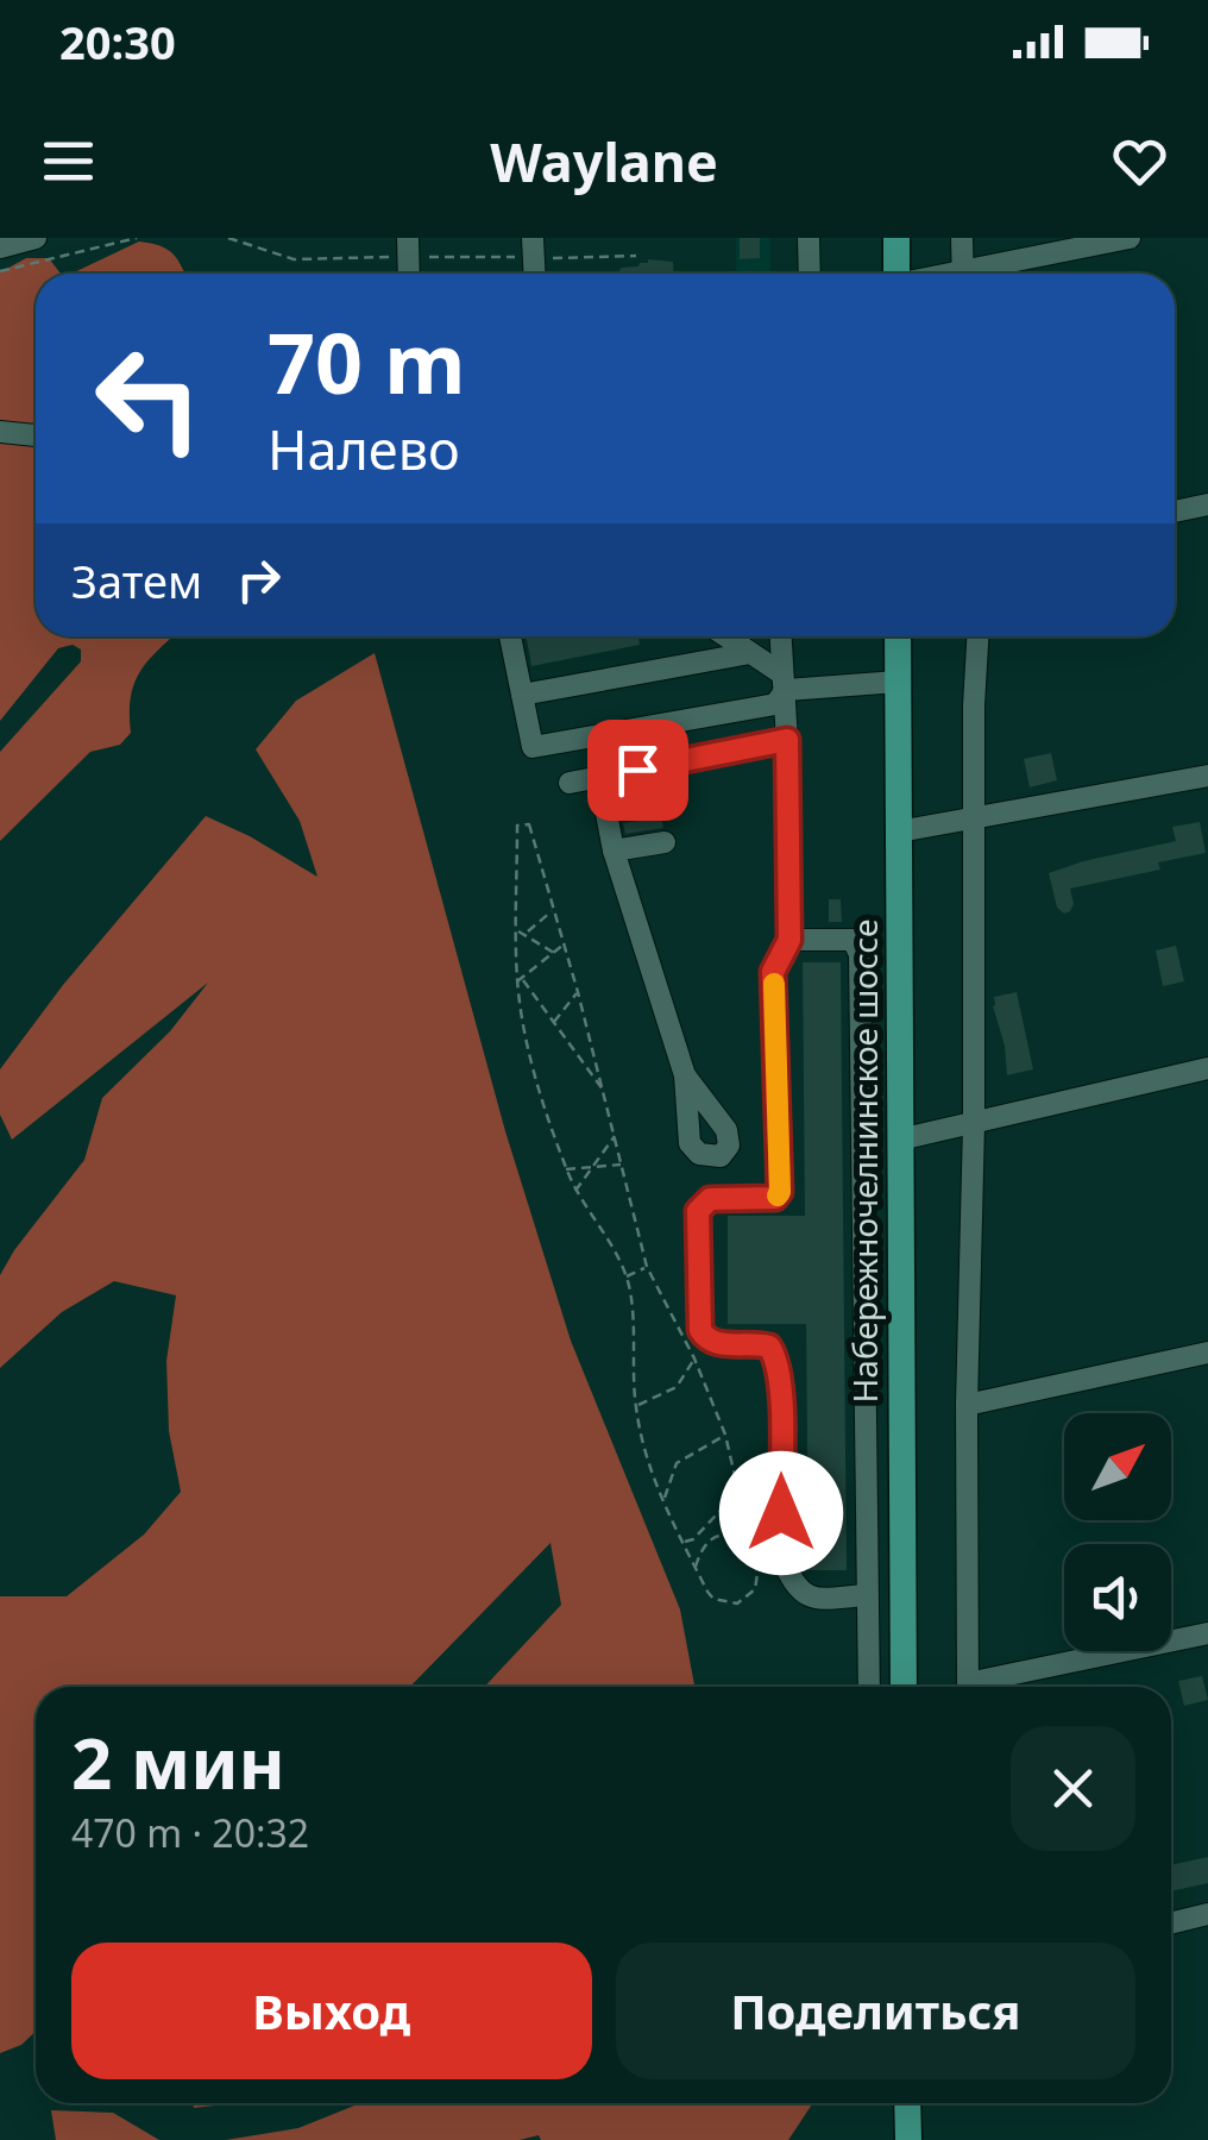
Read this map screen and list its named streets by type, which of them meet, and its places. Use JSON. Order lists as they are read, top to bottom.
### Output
{
  "streets": {
    "main road": ["Набережночелнинское шоссе"]
  },
  "north": "top right",
  "page": {
    "status": "20:30",
    "header": "Waylane",
    "turn": ["70 m", "Налево"],
    "then": "Затем",
    "heading": ["2 мин", "470 m · 20:32"],
    "buttons": ["Выход", "Поделиться"]
  }
}
